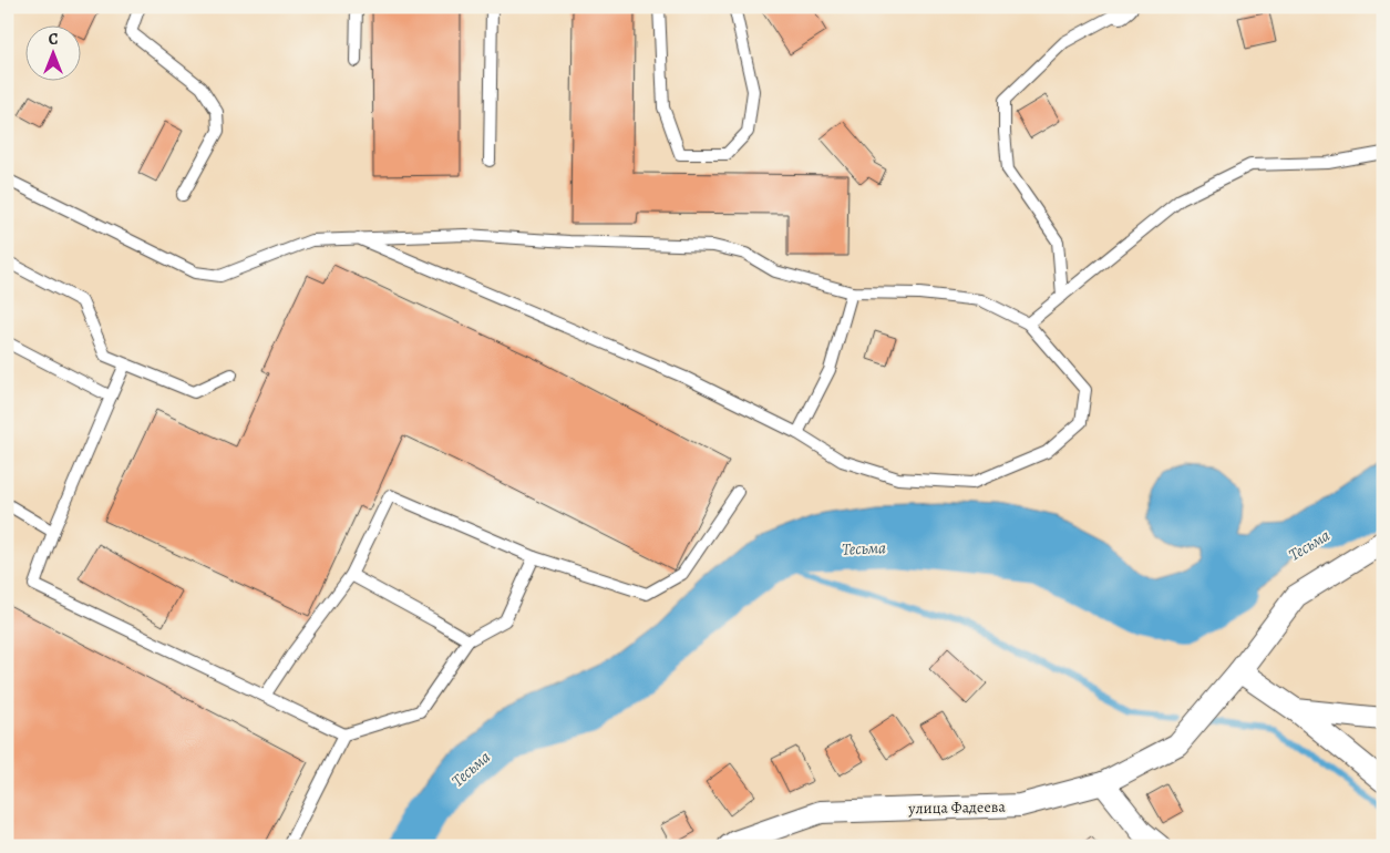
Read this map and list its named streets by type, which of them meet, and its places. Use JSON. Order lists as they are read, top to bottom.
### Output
{
  "streets": {
    "street": ["улица Фадеева"]
  },
  "water": ["Тесьма"],
  "north": "top"
}
